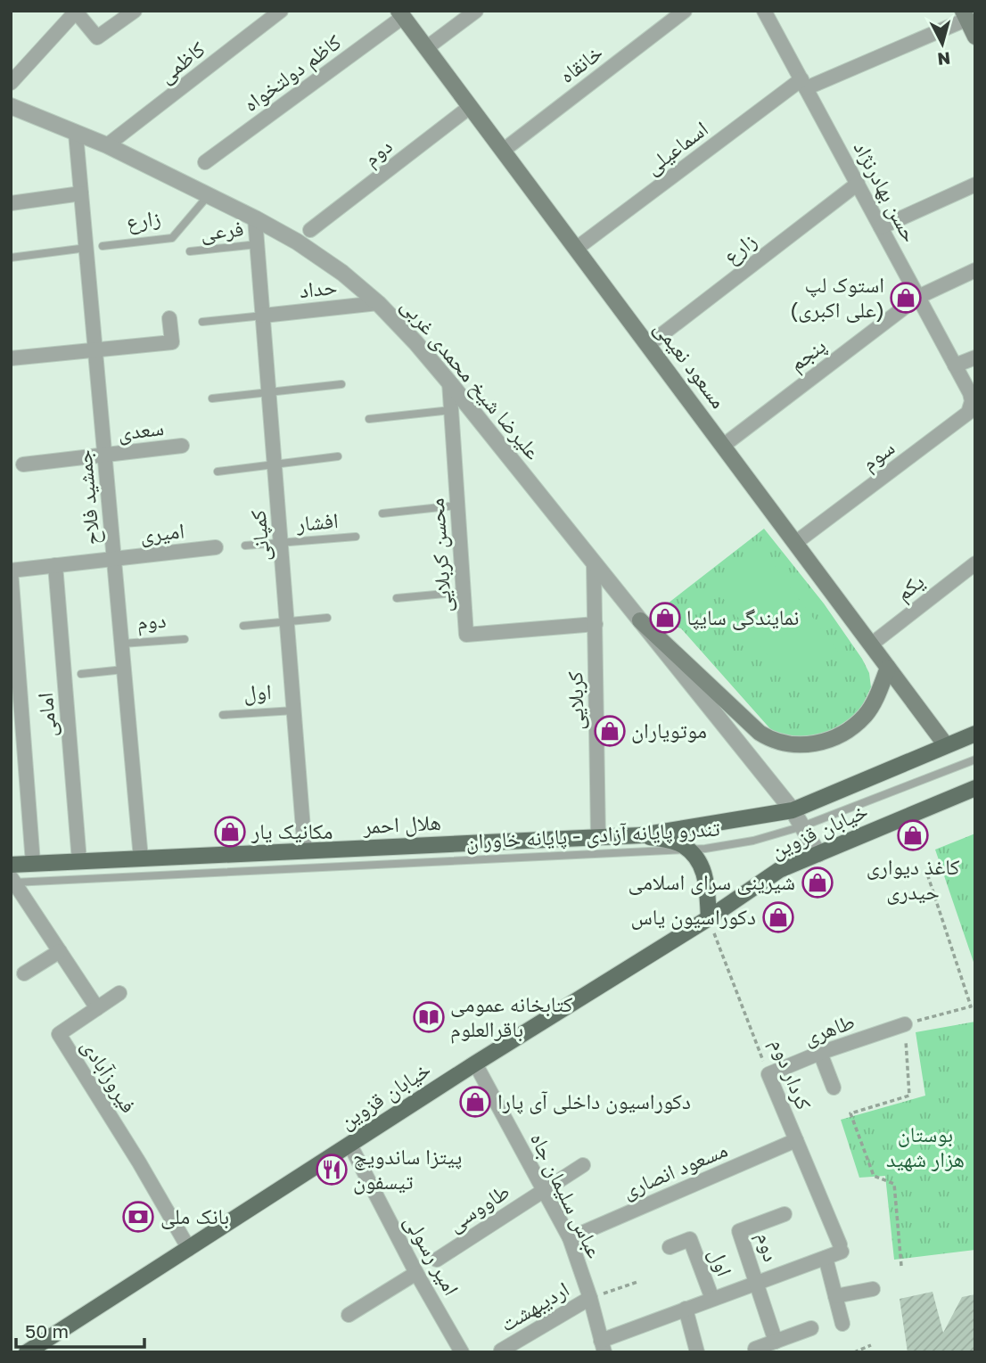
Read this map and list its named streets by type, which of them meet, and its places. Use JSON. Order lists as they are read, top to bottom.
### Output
{
  "streets": {
    "main road": ["مسعود نعیمی", "هلال احمر", "خیابان قزوین"],
    "street": [
      "کاظمی",
      "خانقاه",
      "کاظم دولتخواه",
      "اسماعیلی",
      "دوم",
      "حسن بهادرنژاد",
      "زارع",
      "حداد",
      "پنجم",
      "علیرضا شیخ محمدی غربی",
      "سعدی",
      "سوم",
      "جمشید فلاح",
      "امیری",
      "کمپانی",
      "محسن کربلایی",
      "یکم",
      "اول",
      "کربلایی",
      "امامی",
      "طاهری",
      "کردار دوم",
      "فیروزآبادی",
      "مسعود انصاری",
      "عباس سلیمان جاه",
      "طاووسی",
      "امیر رسولی",
      "اردیبهشت"
    ],
    "lane": ["فرعی", "افشار", "تندرو پایانه آزادی - پایانه خاوران"]
  },
  "crossings": [
    ["کاظمی", "علیرضا شیخ محمدی غربی"],
    ["خانقاه", "مسعود نعیمی"],
    ["کاظم دولتخواه", "مسعود نعیمی"],
    ["اسماعیلی", "حسن بهادرنژاد"],
    ["اسماعیلی", "مسعود نعیمی"],
    ["دوم", "مسعود نعیمی"],
    ["دوم", "جمشید فلاح"],
    ["دوم", "کردار دوم"],
    ["حسن بهادرنژاد", "زارع"],
    ["حسن بهادرنژاد", "پنجم"],
    ["حسن بهادرنژاد", "سوم"],
    ["زارع", "مسعود نعیمی"],
    ["زارع", "علیرضا شیخ محمدی غربی"],
    ["فرعی", "کمپانی"],
    ["حداد", "علیرضا شیخ محمدی غربی"],
    ["حداد", "کمپانی"],
    ["پنجم", "مسعود نعیمی"],
    ["مسعود نعیمی", "سوم"],
    ["مسعود نعیمی", "یکم"],
    ["مسعود نعیمی", "خیابان قزوین"],
    ["علیرضا شیخ محمدی غربی", "جمشید فلاح"],
    ["علیرضا شیخ محمدی غربی", "کمپانی"],
    ["علیرضا شیخ محمدی غربی", "محسن کربلایی"],
    ["علیرضا شیخ محمدی غربی", "کربلایی"],
    ["علیرضا شیخ محمدی غربی", "هلال احمر"],
    ["علیرضا شیخ محمدی غربی", "خیابان قزوین"],
    ["علیرضا شیخ محمدی غربی", "تندرو پایانه آزادی - پایانه خاوران"],
    ["سعدی", "جمشید فلاح"],
    ["جمشید فلاح", "امیری"],
    ["جمشید فلاح", "هلال احمر"],
    ["افشار", "کمپانی"],
    ["امیری", "امامی"],
    ["کمپانی", "اول"],
    ["کمپانی", "هلال احمر"],
    ["محسن کربلایی", "کربلایی"],
    ["اول", "کردار دوم"],
    ["کربلایی", "هلال احمر"],
    ["امامی", "هلال احمر"],
    ["هلال احمر", "خیابان قزوین"],
    ["خیابان قزوین", "کردار دوم"],
    ["خیابان قزوین", "فیروزآبادی"],
    ["خیابان قزوین", "عباس سلیمان جاه"],
    ["خیابان قزوین", "امیر رسولی"],
    ["تندرو پایانه آزادی - پایانه خاوران", "فیروزآبادی"],
    ["طاهری", "کردار دوم"],
    ["کردار دوم", "مسعود انصاری"],
    ["کردار دوم", "عباس سلیمان جاه"],
    ["مسعود انصاری", "عباس سلیمان جاه"],
    ["عباس سلیمان جاه", "طاووسی"],
    ["عباس سلیمان جاه", "اردیبهشت"]
  ],
  "parks": ["بوستان هزار شهید"],
  "places": {
    "shop": [
      "استوک لپ (علی اکبری)",
      "نمایندگی سایپا",
      "موتویاران",
      "مکانیک یار",
      "کاغذ دیواری حیدری",
      "شیرینی سرای اسلامی",
      "دکوراسیون یاس",
      "دکوراسیون داخلی آی پارا"
    ],
    "library": ["کتابخانه عمومی باقرالعلوم"],
    "restaurant": ["پیتزا ساندویچ تیسفون"],
    "bank": ["بانک ملی"]
  },
  "scale_bar": "50 m",
  "north": "bottom"
}
